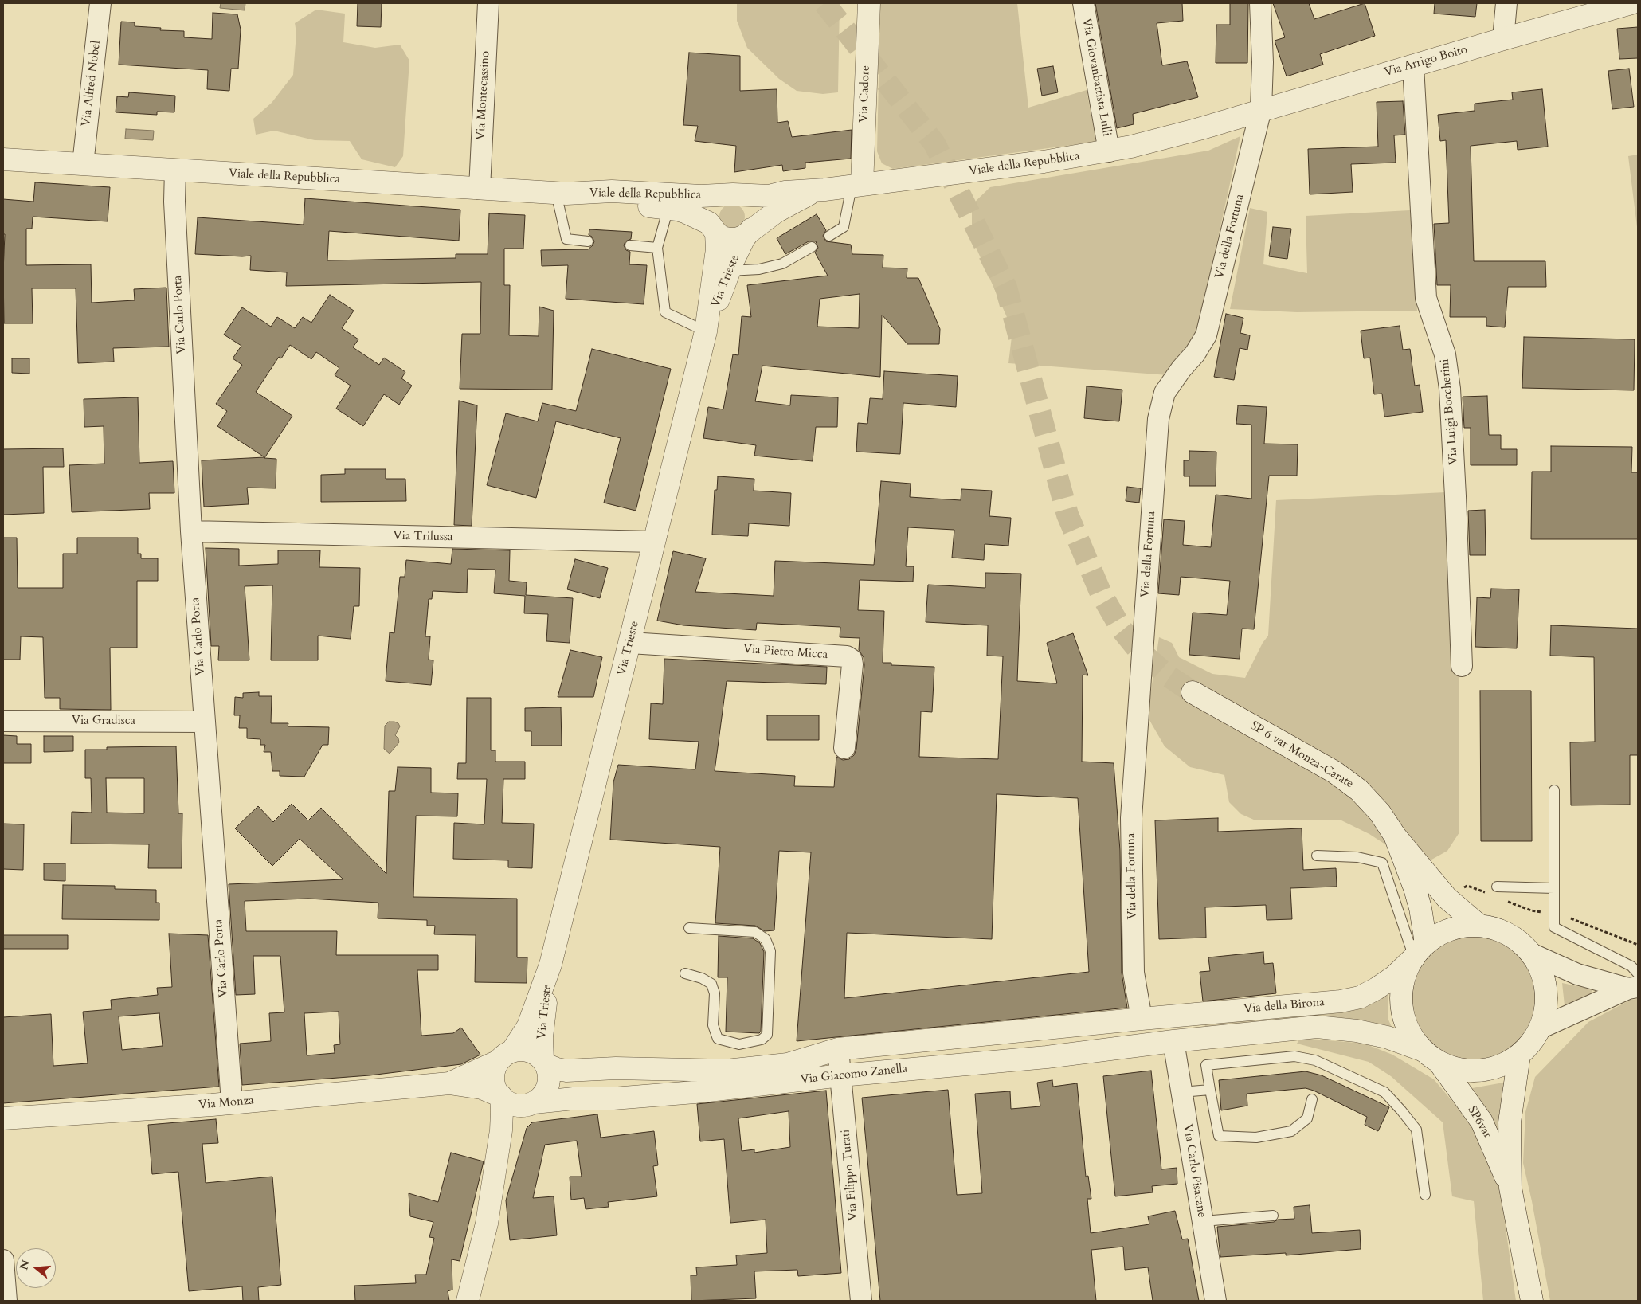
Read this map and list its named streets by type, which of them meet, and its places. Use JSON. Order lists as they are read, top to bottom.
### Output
{
  "streets": {
    "street": [
      "Via Arrigo Boito",
      "Via Giovanbattista Lulli",
      "Via Alfred Nobel",
      "Via Cadore",
      "Via Montecassino",
      "Viale della Repubblica",
      "Via della Fortuna",
      "Via Trieste",
      "Via Carlo Porta",
      "Via Luigi Boccherini",
      "Via Trilussa",
      "Via Pietro Micca",
      "Via Gradisca",
      "SP 6 var Monza-Carate",
      "Via della Birona",
      "Via Giacomo Zanella",
      "Via Monza",
      "SP6var",
      "Via Carlo Pisacane",
      "Via Filippo Turati"
    ]
  },
  "crossings": [
    ["Via Arrigo Boito", "Viale della Repubblica"],
    ["Via Arrigo Boito", "Via della Fortuna"],
    ["Via Arrigo Boito", "Via Luigi Boccherini"],
    ["Via Giovanbattista Lulli", "Viale della Repubblica"],
    ["Via Alfred Nobel", "Viale della Repubblica"],
    ["Via Cadore", "Viale della Repubblica"],
    ["Via Montecassino", "Viale della Repubblica"],
    ["Viale della Repubblica", "Via Trieste"],
    ["Viale della Repubblica", "Via Carlo Porta"],
    ["Via della Fortuna", "Via della Birona"],
    ["Via della Fortuna", "Via Giacomo Zanella"],
    ["Via Trieste", "Via Trilussa"],
    ["Via Trieste", "Via Pietro Micca"],
    ["Via Trieste", "Via Giacomo Zanella"],
    ["Via Trieste", "Via Monza"],
    ["Via Carlo Porta", "Via Trilussa"],
    ["Via Carlo Porta", "Via Gradisca"],
    ["Via Carlo Porta", "Via Monza"],
    ["Via della Birona", "Via Giacomo Zanella"],
    ["Via della Birona", "SP6var"],
    ["Via della Birona", "Via Carlo Pisacane"],
    ["Via Giacomo Zanella", "Via Monza"],
    ["Via Giacomo Zanella", "Via Carlo Pisacane"],
    ["Via Giacomo Zanella", "Via Filippo Turati"]
  ],
  "north": "left"
}
